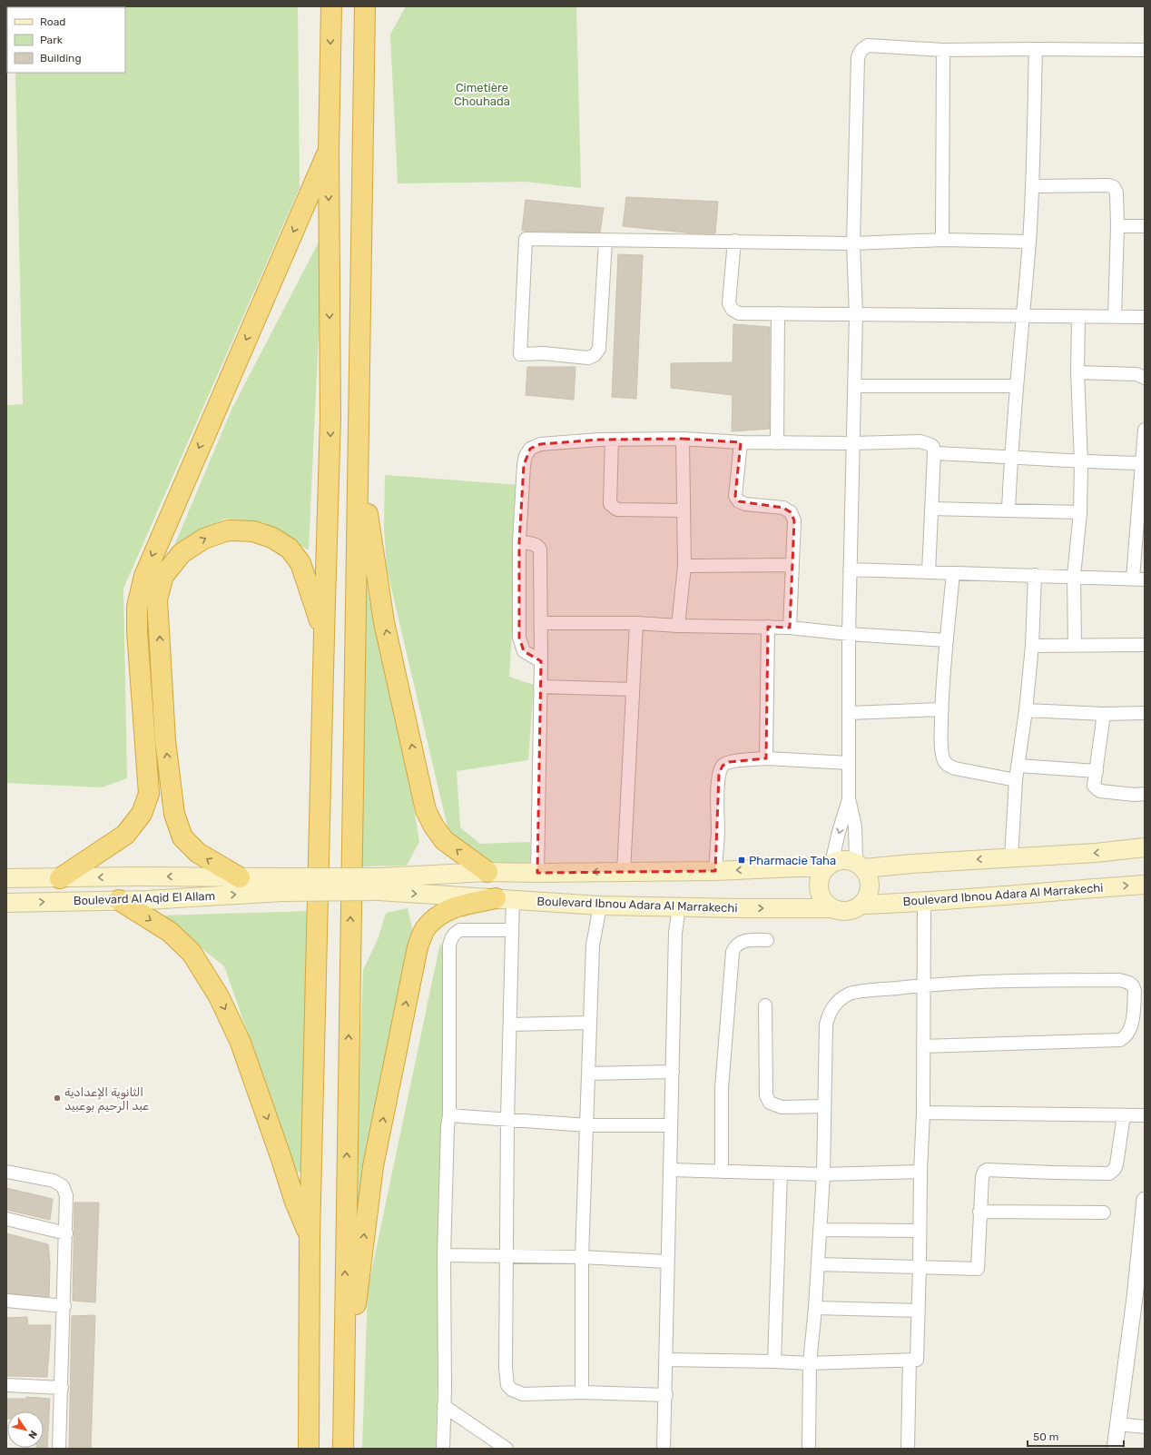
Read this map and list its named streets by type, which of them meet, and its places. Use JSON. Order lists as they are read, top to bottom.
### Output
{
  "streets": {
    "main road": ["Boulevard Ibnou Adara Al Marrakechi", "Boulevard Al Aqid El Allam"]
  },
  "parks": ["Cimetière Chouhada"],
  "places": {
    "transit": ["Pharmacie Taha"],
    "other": ["الثانوية الإعدادية عبد الرحيم بوعبيد"]
  },
  "legend": ["Road", "Park", "Building"],
  "scale_bar": "50 m",
  "north": "bottom right"
}
